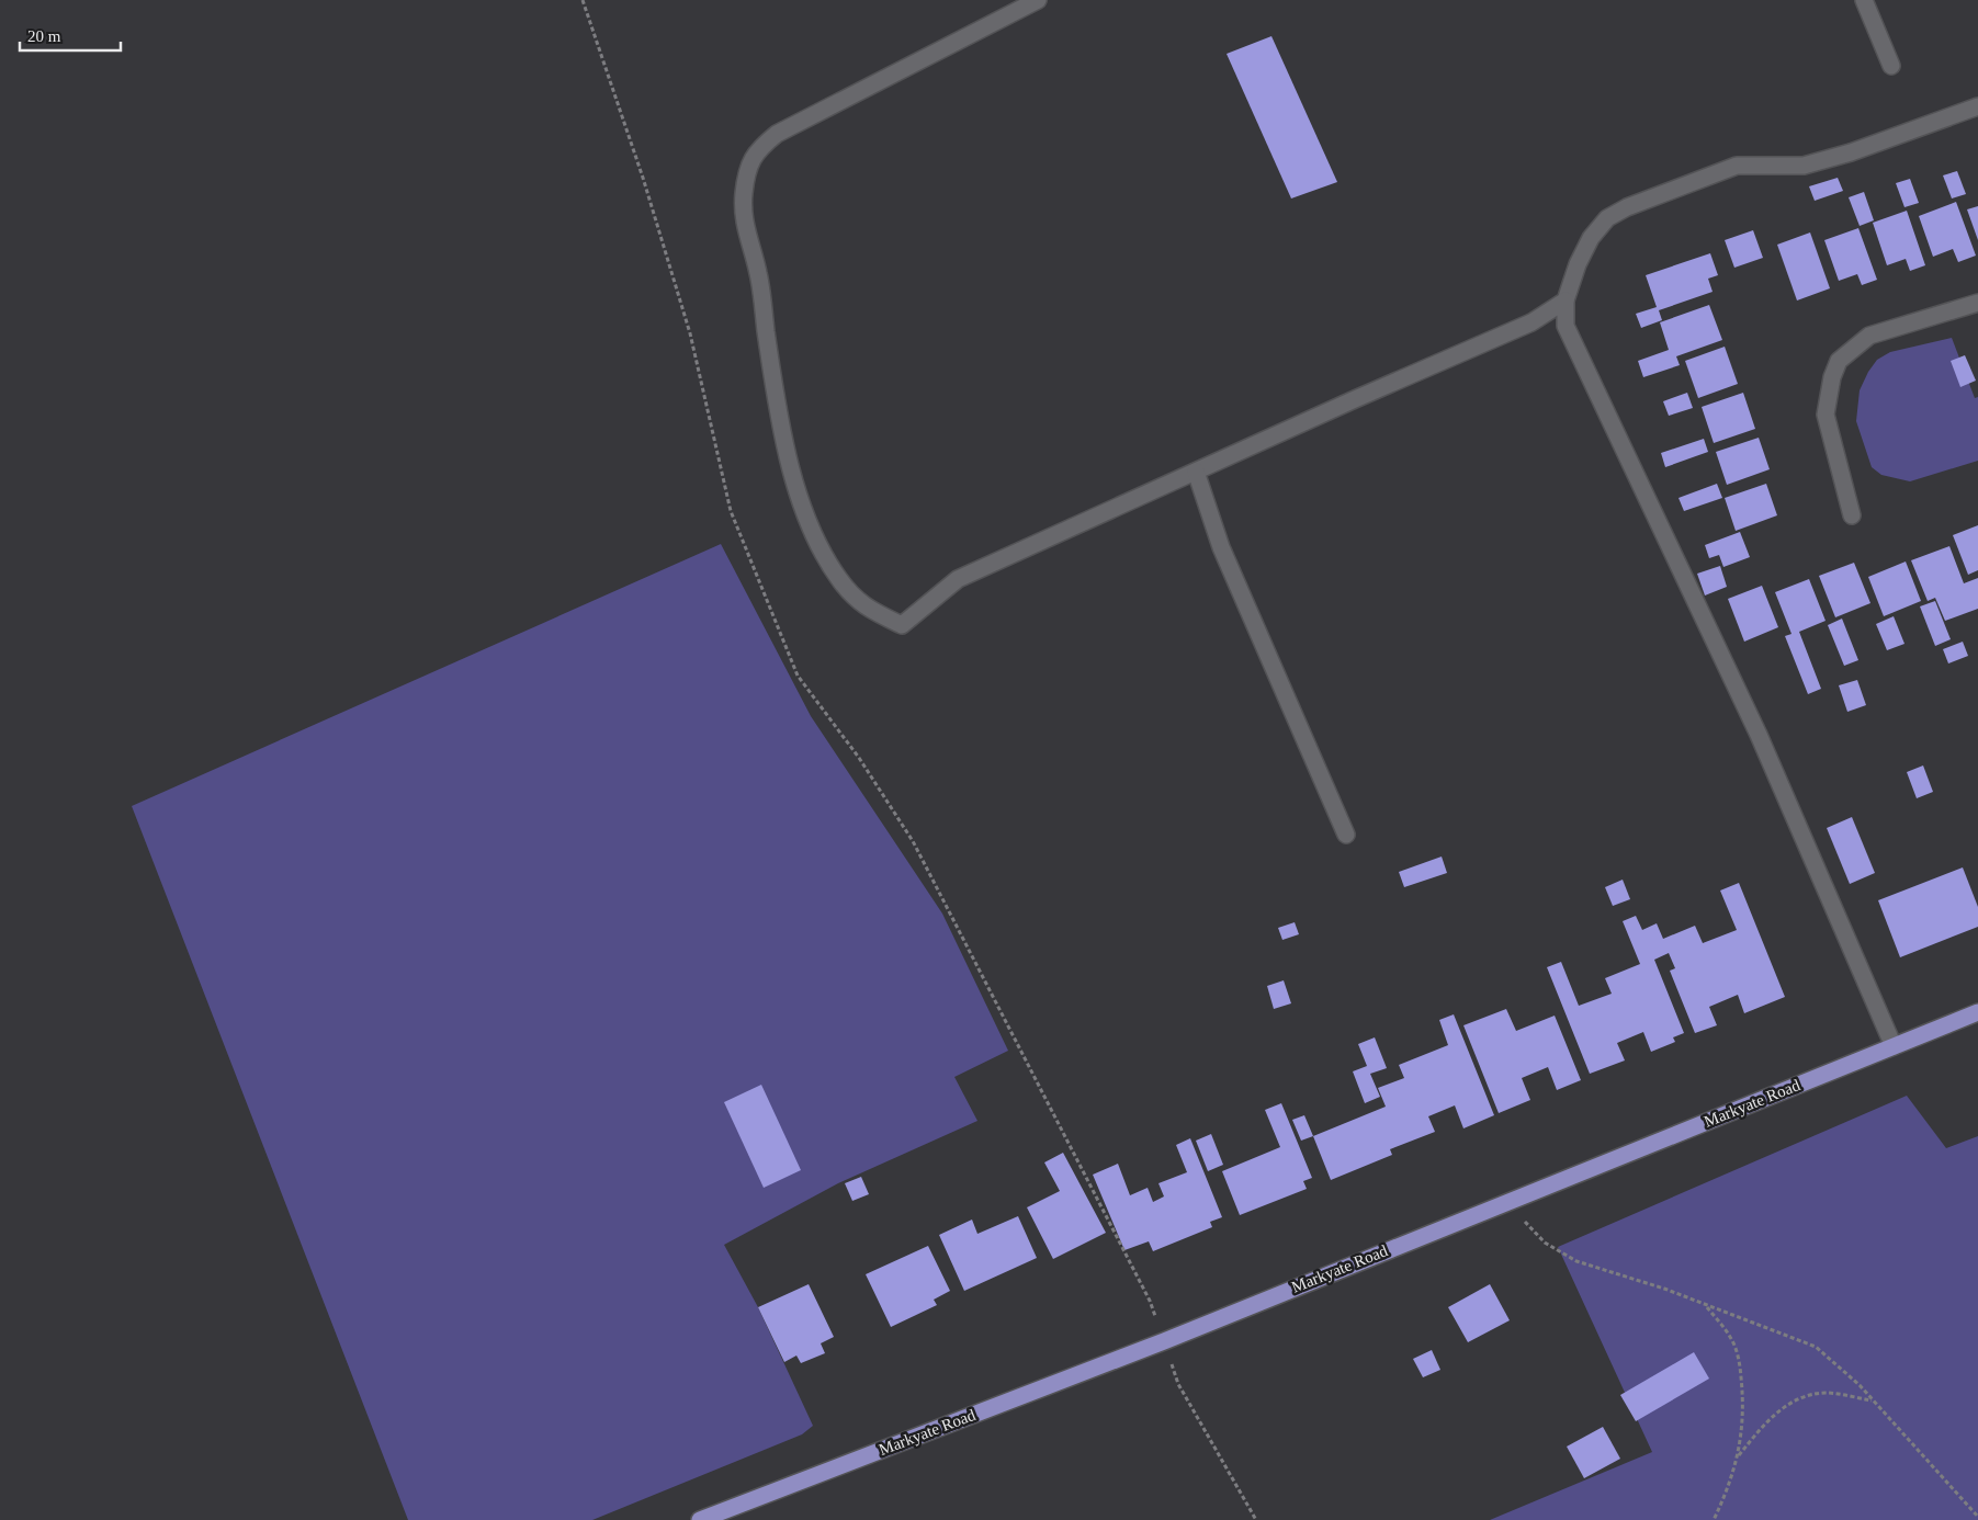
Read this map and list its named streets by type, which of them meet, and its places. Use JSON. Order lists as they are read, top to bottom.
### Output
{
  "streets": {
    "main road": ["Markyate Road"]
  },
  "scale_bar": "20 m"
}
